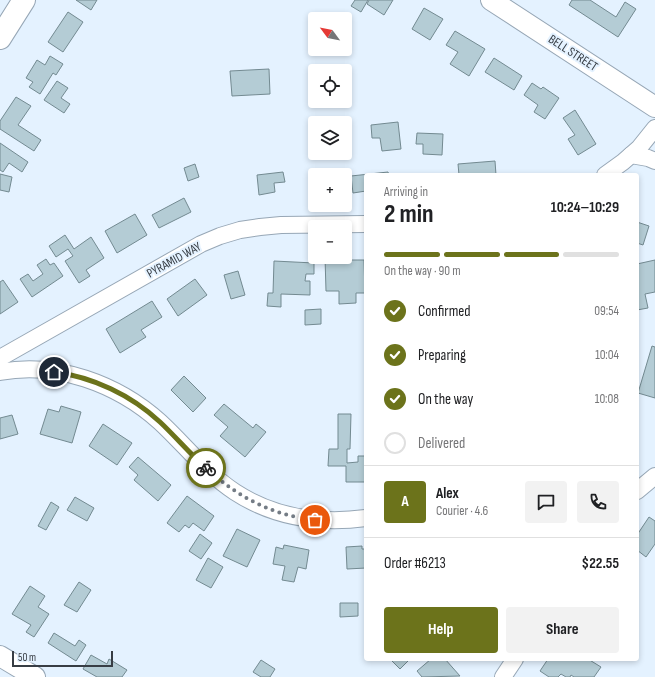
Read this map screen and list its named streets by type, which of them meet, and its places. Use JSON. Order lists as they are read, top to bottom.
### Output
{
  "streets": {
    "street": ["BELL STREET", "PYRAMID WAY"]
  },
  "scale_bar": "50 m",
  "north": "top left",
  "page": {
    "map_buttons": ["+", "−"],
    "heading": ["2 min", "Arriving in", "10:24–10:29"],
    "panel": [
      "Alex",
      "Courier · 4.6",
      "Order #6213",
      "$22.55"
    ],
    "bar": "On the way · 90 m",
    "list": [
      ["Confirmed", "09:54"],
      ["Preparing", "10:04"],
      ["On the way", "10:08"],
      "Delivered"
    ],
    "round": "A",
    "buttons": ["Help", "Share"],
    "scale": "50 m"
  }
}
